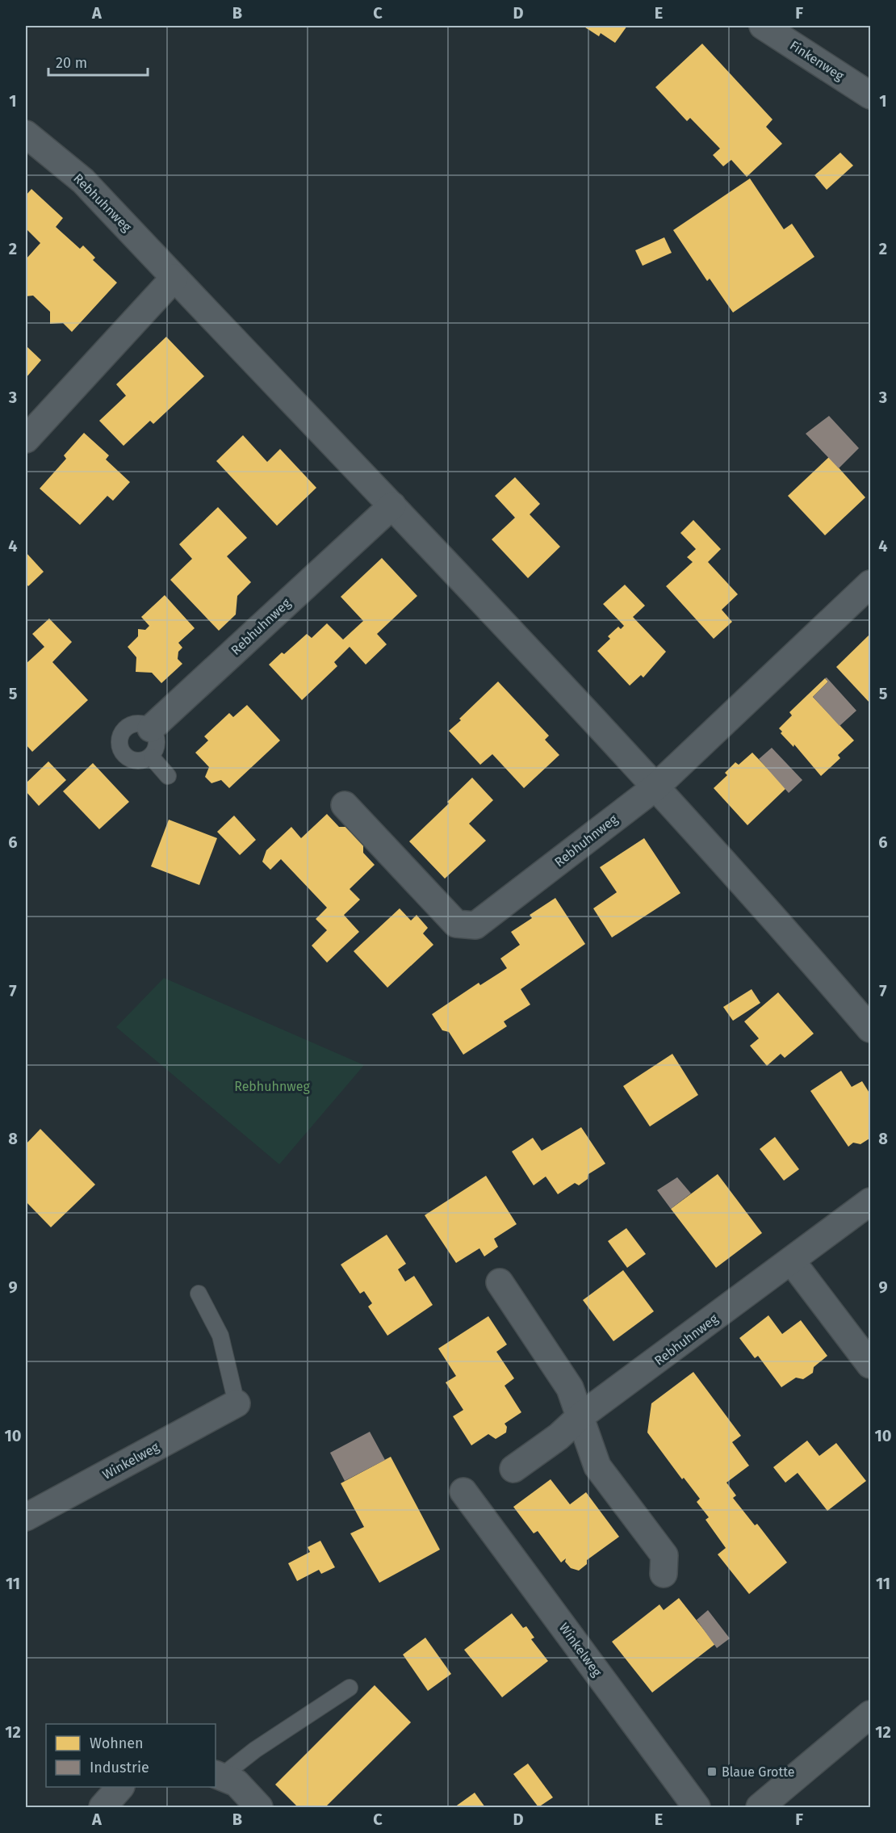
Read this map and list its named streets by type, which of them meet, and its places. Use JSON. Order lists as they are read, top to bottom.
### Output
{
  "streets": {
    "street": ["Finkenweg", "Rebhuhnweg", "Winkelweg"]
  },
  "parks": ["Rebhuhnweg"],
  "places": {
    "transit": ["Blaue Grotte"]
  },
  "legend": ["Wohnen", "Industrie"],
  "scale_bar": "20 m",
  "grid": {
    "columns": [
      "A",
      "B",
      "C",
      "D",
      "E",
      "F"
    ],
    "rows": [
      "1",
      "2",
      "3",
      "4",
      "5",
      "6",
      "7",
      "8",
      "9",
      "10",
      "11",
      "12"
    ]
  }
}
